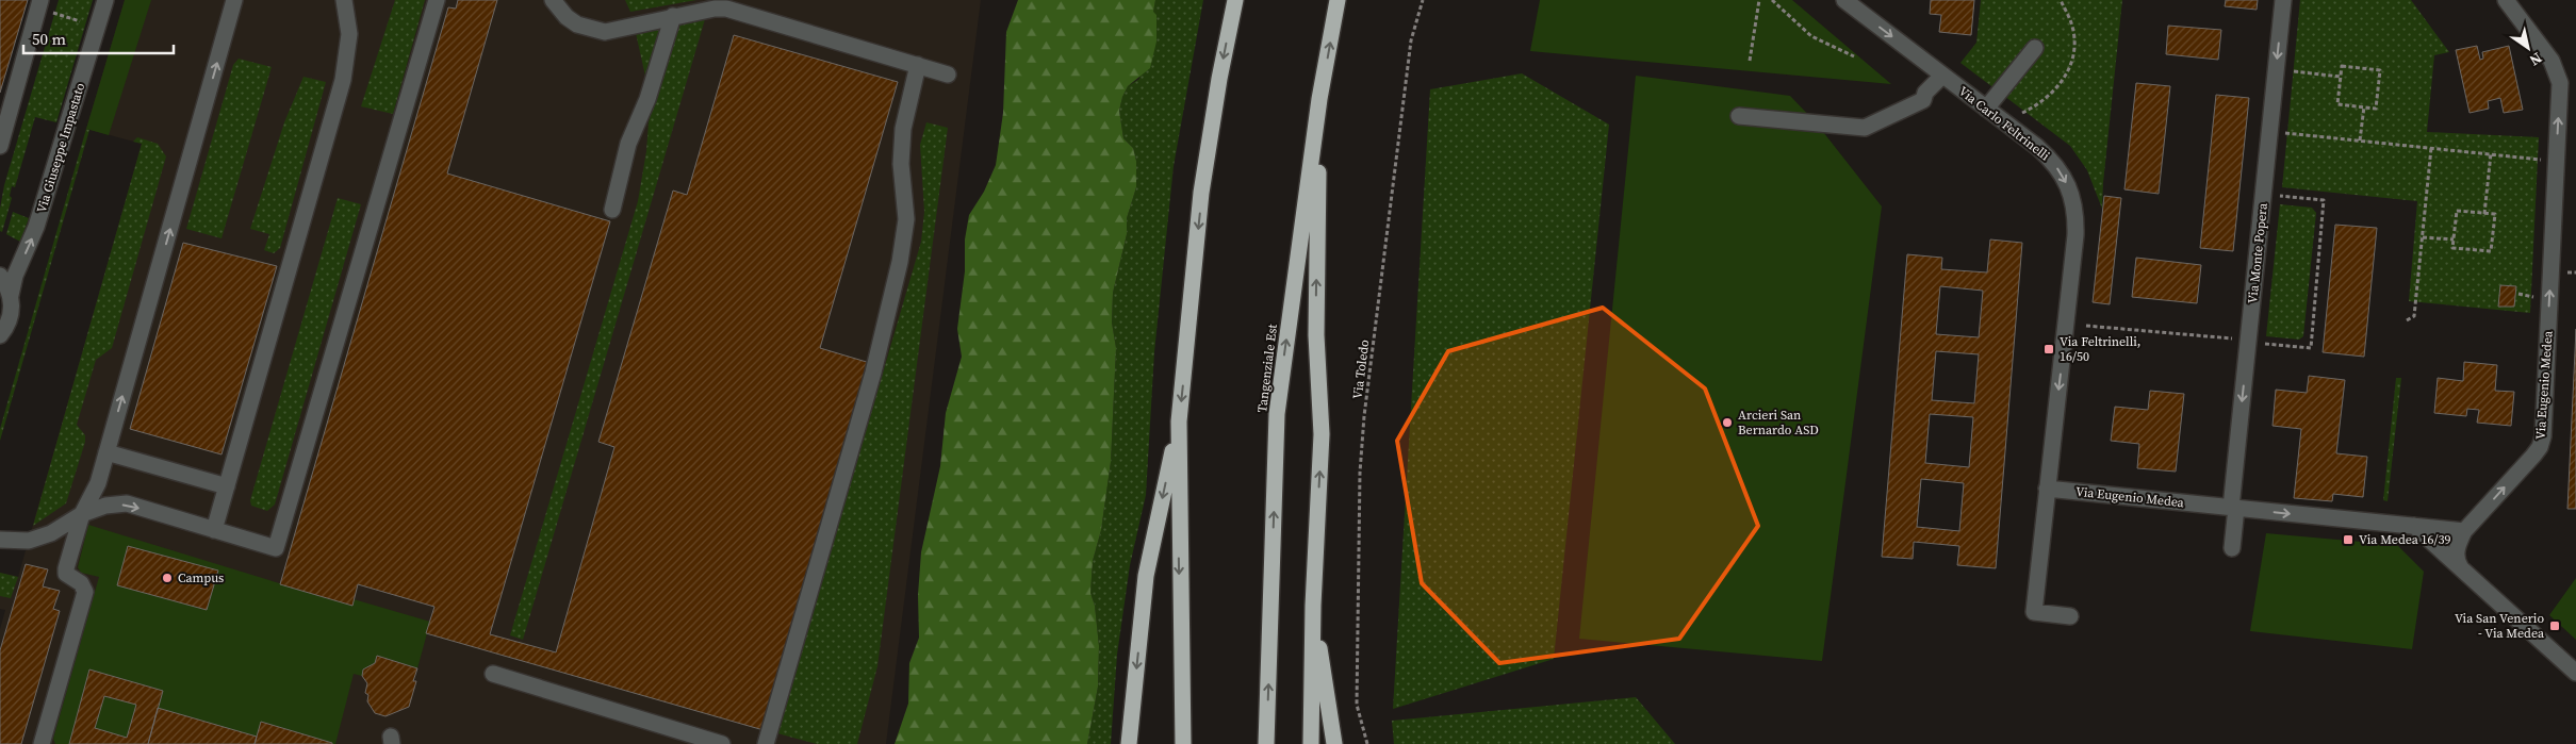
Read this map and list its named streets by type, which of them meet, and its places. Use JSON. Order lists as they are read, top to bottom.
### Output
{
  "streets": {
    "highway": ["Tangenziale Est"],
    "street": [
      "Via Carlo Feltrinelli",
      "Via Giuseppe Impastato",
      "Via Monte Popera",
      "Via Eugenio Medea"
    ],
    "path": ["Via Toledo"]
  },
  "crossings": [
    ["Via Carlo Feltrinelli", "Via Eugenio Medea"],
    ["Via Monte Popera", "Via Eugenio Medea"]
  ],
  "one_way": ["Via Carlo Feltrinelli", "Via Monte Popera"],
  "places": {
    "transit": ["Via Feltrinelli, 16/50", "Via Medea 16/39", "Via San Venerio - Via Medea"],
    "other": ["Arcieri San Bernardo ASD", "Campus"]
  },
  "scale_bar": "50 m",
  "north": "bottom right"
}
